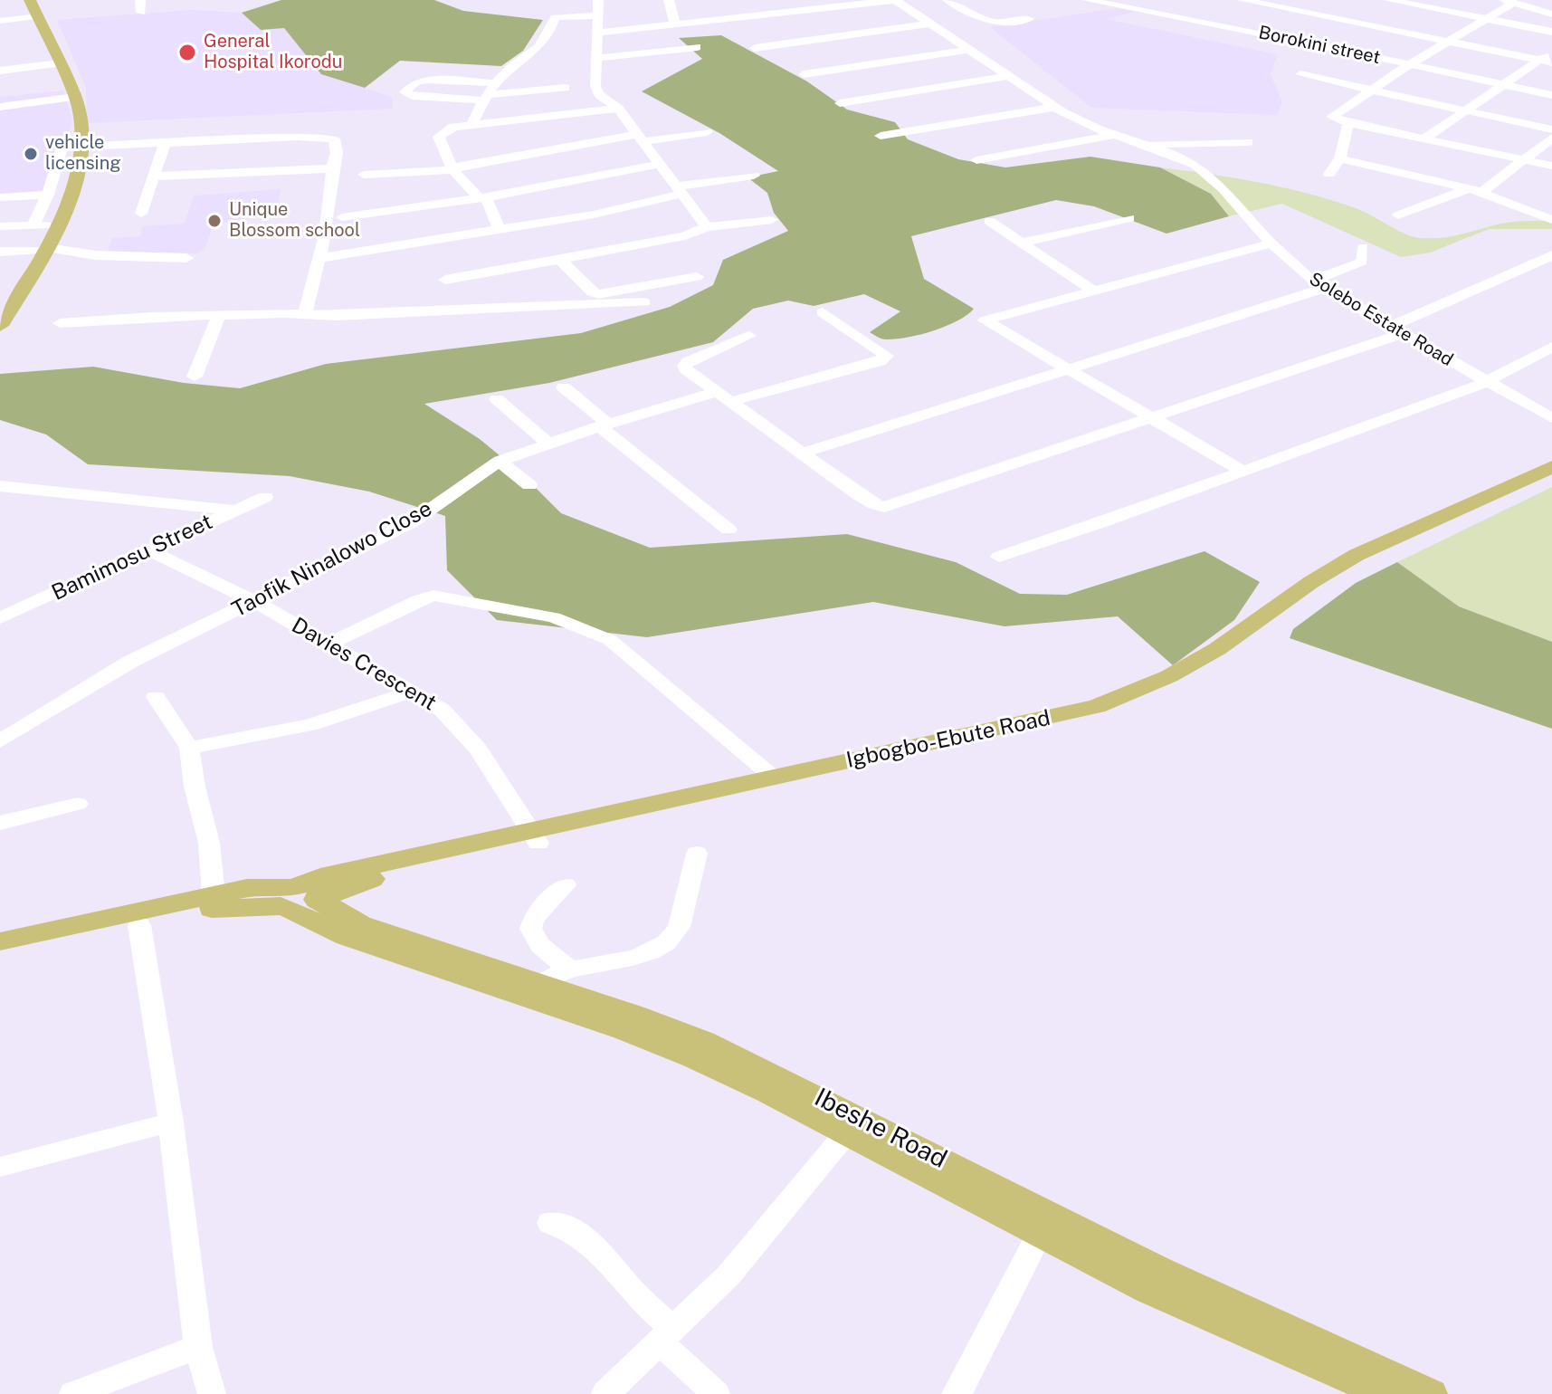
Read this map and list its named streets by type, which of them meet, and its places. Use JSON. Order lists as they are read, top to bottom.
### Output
{
  "streets": {
    "main road": ["Igbogbo-Ebute Road", "Ibeshe Road"],
    "street": [
      "Borokini street",
      "Solebo Estate Road",
      "Bamimosu Street",
      "Taofik Ninalowo Close",
      "Davies Crescent"
    ]
  },
  "crossings": [
    ["Bamimosu Street", "Davies Crescent"],
    ["Taofik Ninalowo Close", "Davies Crescent"],
    ["Davies Crescent", "Igbogbo-Ebute Road"],
    ["Igbogbo-Ebute Road", "Ibeshe Road"]
  ],
  "places": ["General Hospital Ikorodu", "vehicle licensing", "Unique Blossom school"]
}
